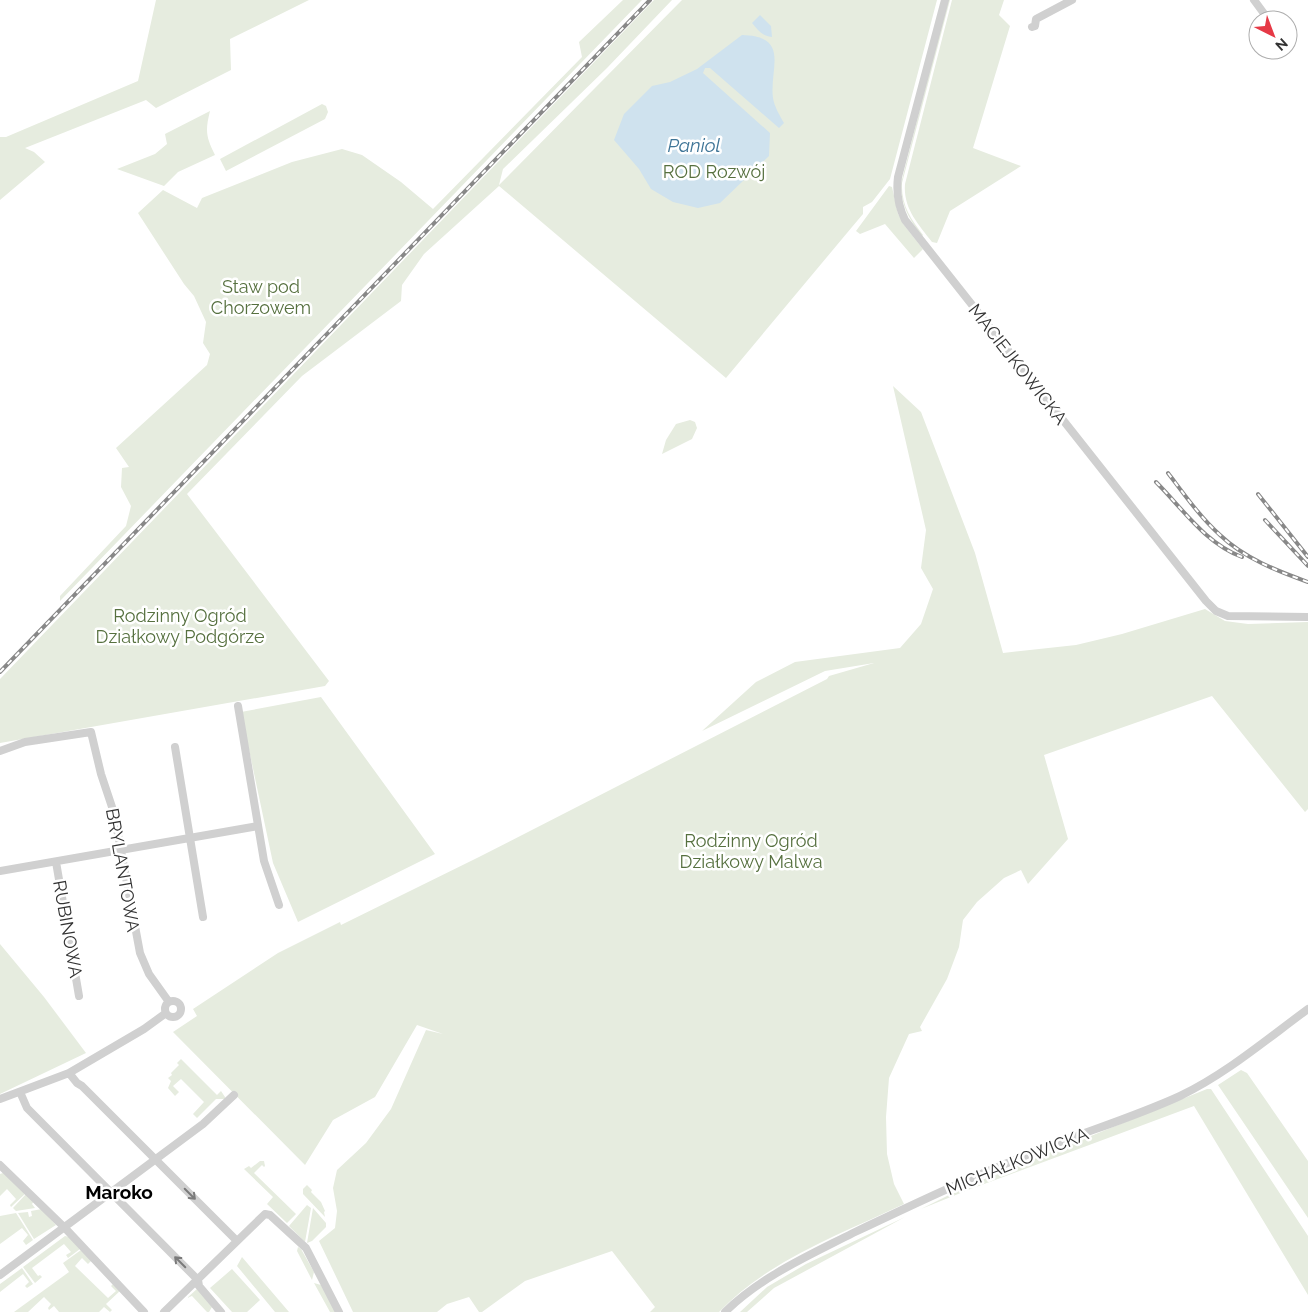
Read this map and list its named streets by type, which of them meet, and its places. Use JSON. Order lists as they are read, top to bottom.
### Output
{
  "streets": {
    "street": [
      "MACIEJKOWICKA",
      "BRYLANTOWA",
      "RUBINOWA",
      "MICHAŁKOWICKA"
    ]
  },
  "crossings": [
    ["BRYLANTOWA", "RUBINOWA"]
  ],
  "districts": ["Maroko"],
  "water": ["Paniol"],
  "parks": [
    "ROD Rozwój",
    "Staw pod Chorzowem",
    "Rodzinny Ogród Działkowy Podgórze",
    "Rodzinny Ogród Działkowy Malwa"
  ],
  "north": "bottom right"
}
